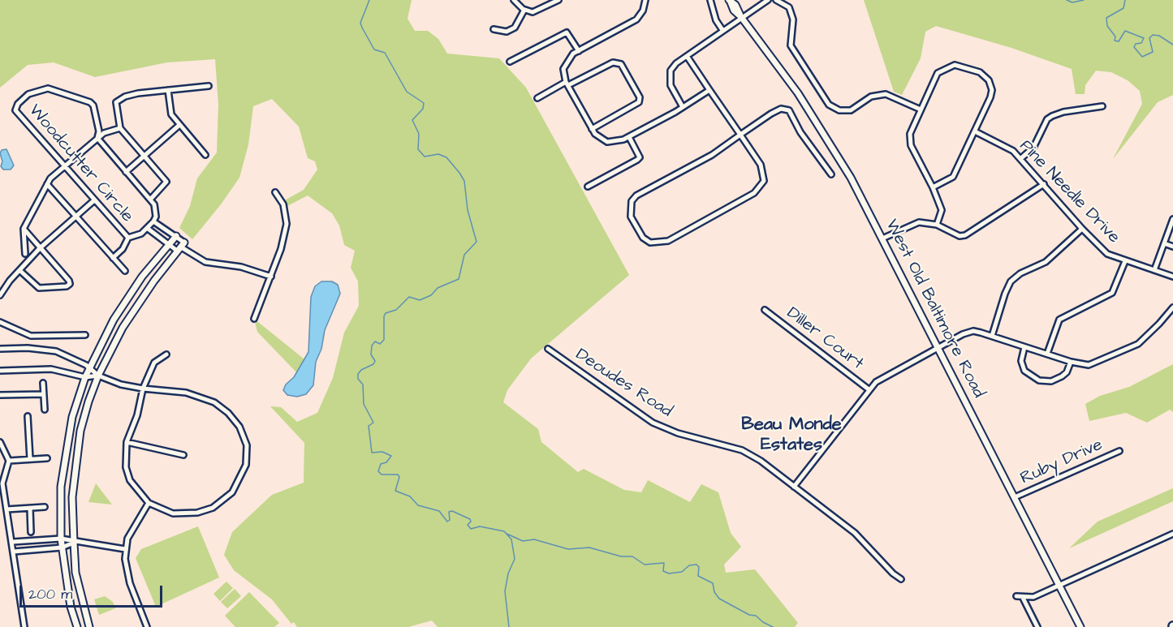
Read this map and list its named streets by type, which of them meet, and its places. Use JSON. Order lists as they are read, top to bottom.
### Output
{
  "streets": {
    "street": [
      "Woodcutter Circle",
      "Pine Needle Drive",
      "West Old Baltimore Road",
      "Diller Court",
      "Deoudes Road",
      "Ruby Drive"
    ]
  },
  "crossings": [
    ["West Old Baltimore Road", "Ruby Drive"]
  ],
  "districts": ["Beau Monde Estates"],
  "scale_bar": "200 m"
}
